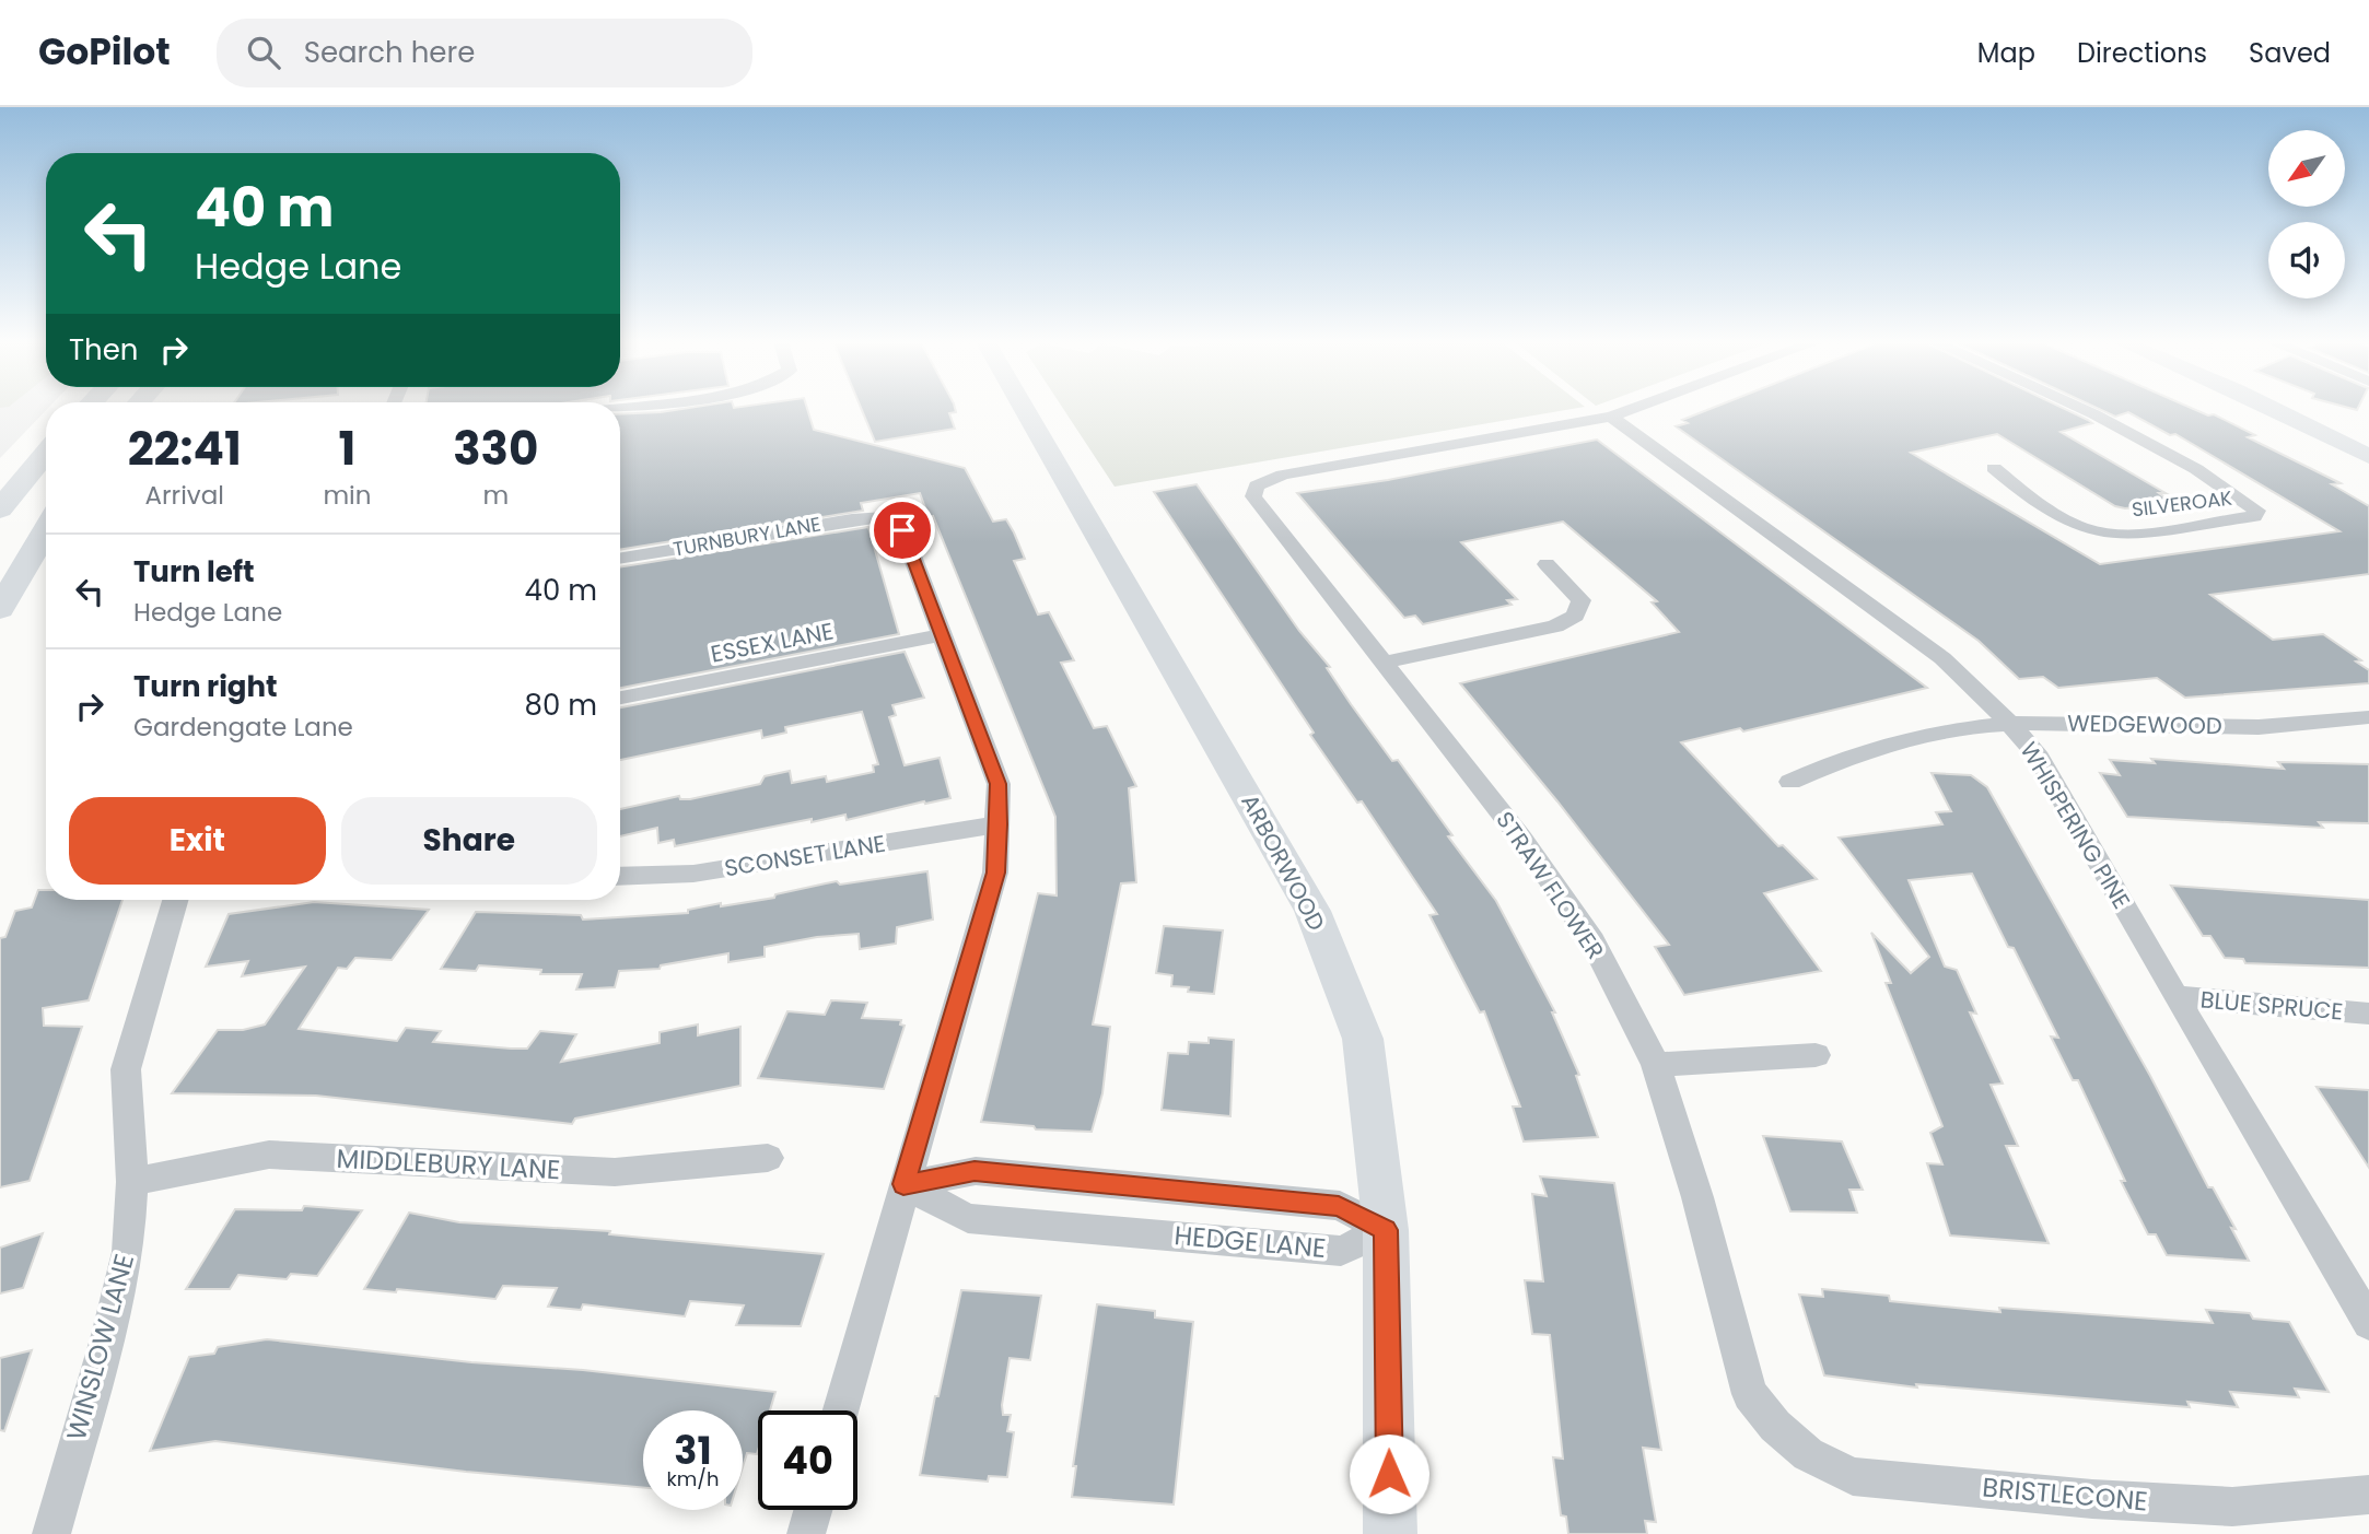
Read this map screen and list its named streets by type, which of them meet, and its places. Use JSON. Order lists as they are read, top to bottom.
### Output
{
  "streets": {
    "street": [
      "SILVEROAK",
      "TURNBURY LANE",
      "ESSEX LANE",
      "WEDGEWOOD",
      "WHISPERING PINE",
      "SCONSET LANE",
      "ARBORWOOD",
      "STRAW FLOWER",
      "BLUE SPRUCE",
      "MIDDLEBURY LANE",
      "HEDGE LANE",
      "WINSLOW LANE",
      "BRISTLECONE"
    ]
  },
  "crossings": [
    ["TURNBURY LANE", "ESSEX LANE"],
    ["WEDGEWOOD", "WHISPERING PINE"],
    ["WHISPERING PINE", "STRAW FLOWER"],
    ["WHISPERING PINE", "BLUE SPRUCE"],
    ["ARBORWOOD", "HEDGE LANE"],
    ["STRAW FLOWER", "BRISTLECONE"],
    ["MIDDLEBURY LANE", "WINSLOW LANE"]
  ],
  "north": "bottom left",
  "page": {
    "header": "GoPilot",
    "search": "Search here",
    "nav": ["Map", "Directions", "Saved"],
    "turn": ["40 m", "Hedge Lane"],
    "then": "Then",
    "eta": [
      "22:41",
      "Arrival",
      "1",
      "min",
      "330",
      "m"
    ],
    "list": [
      {
        "name": "Turn left",
        "note": "Hedge Lane",
        "value": "40 m"
      },
      {
        "name": "Turn right",
        "note": "Gardengate Lane",
        "value": "80 m"
      }
    ],
    "buttons": ["Exit", "Share"],
    "speed": "31 km/h",
    "limit": "40"
  }
}
